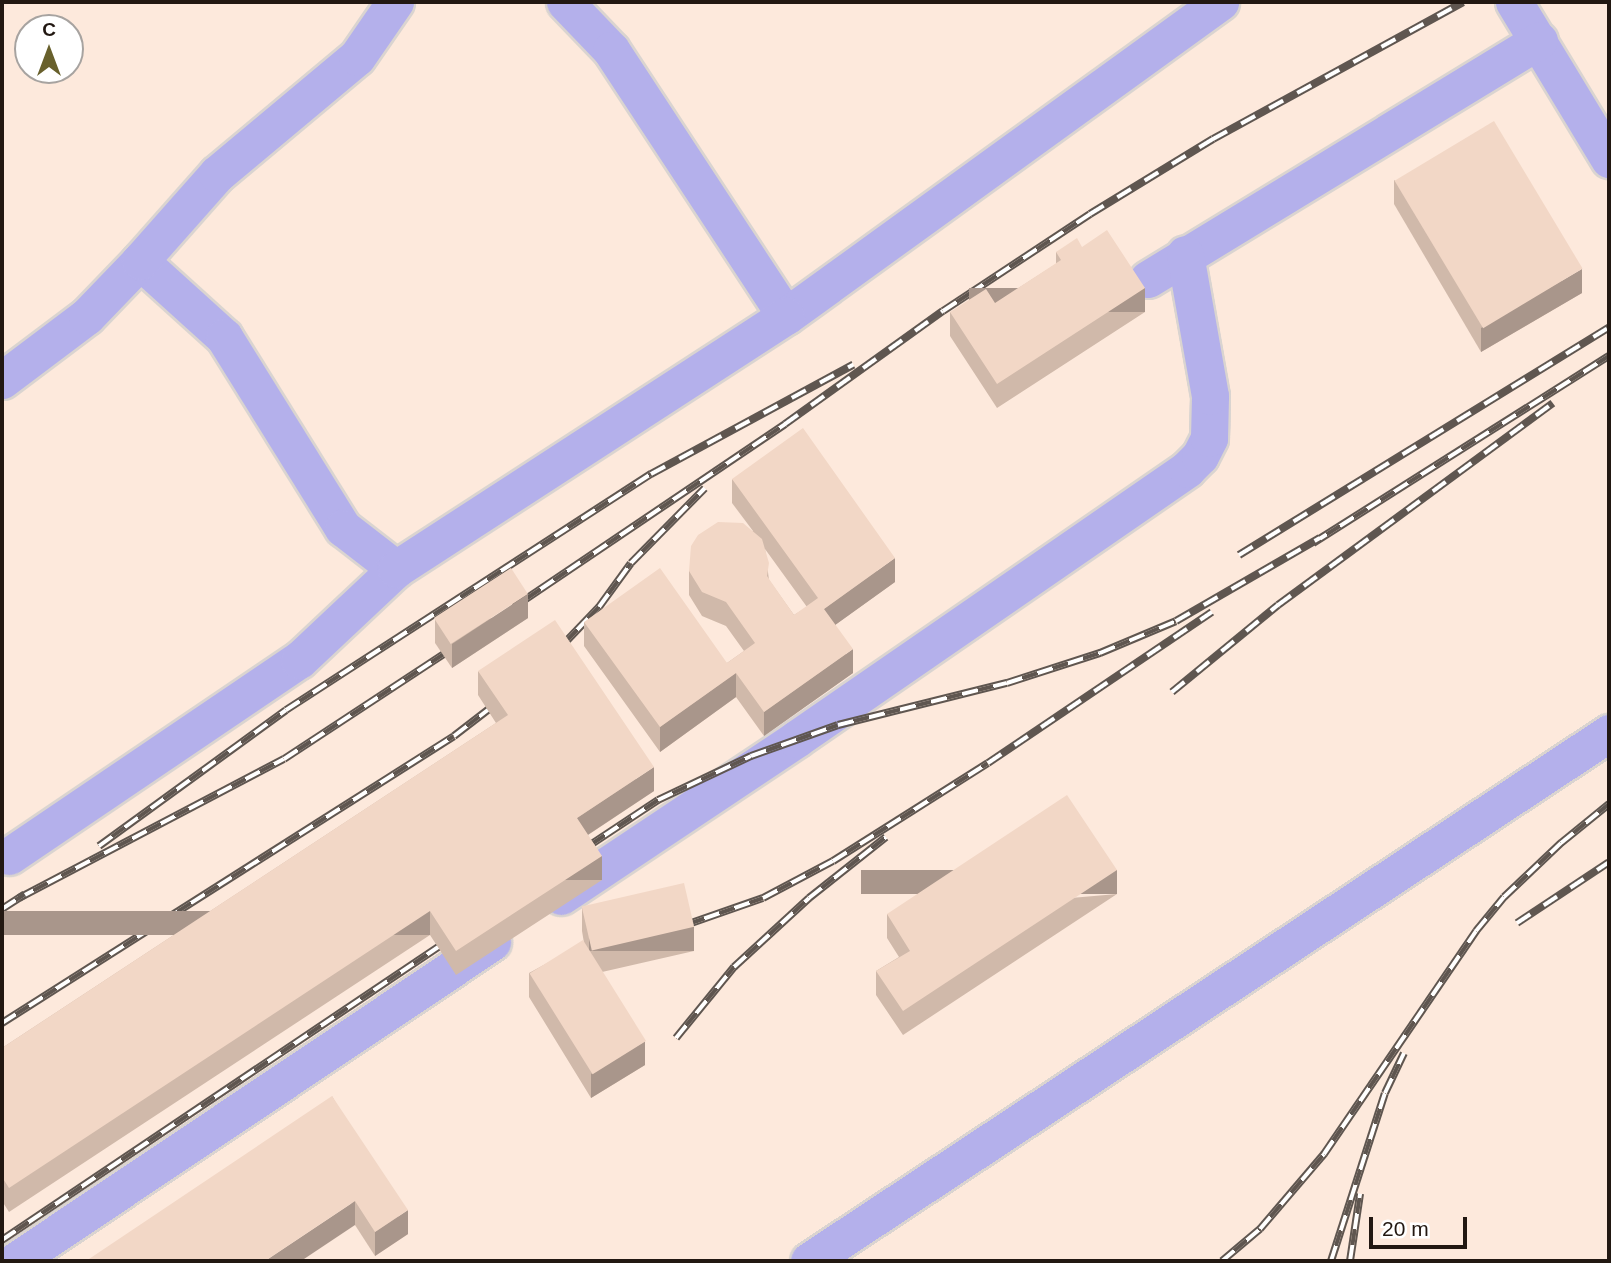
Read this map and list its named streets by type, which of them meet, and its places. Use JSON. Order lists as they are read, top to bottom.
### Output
{
  "scale_bar": "20 m",
  "north": "top"
}
